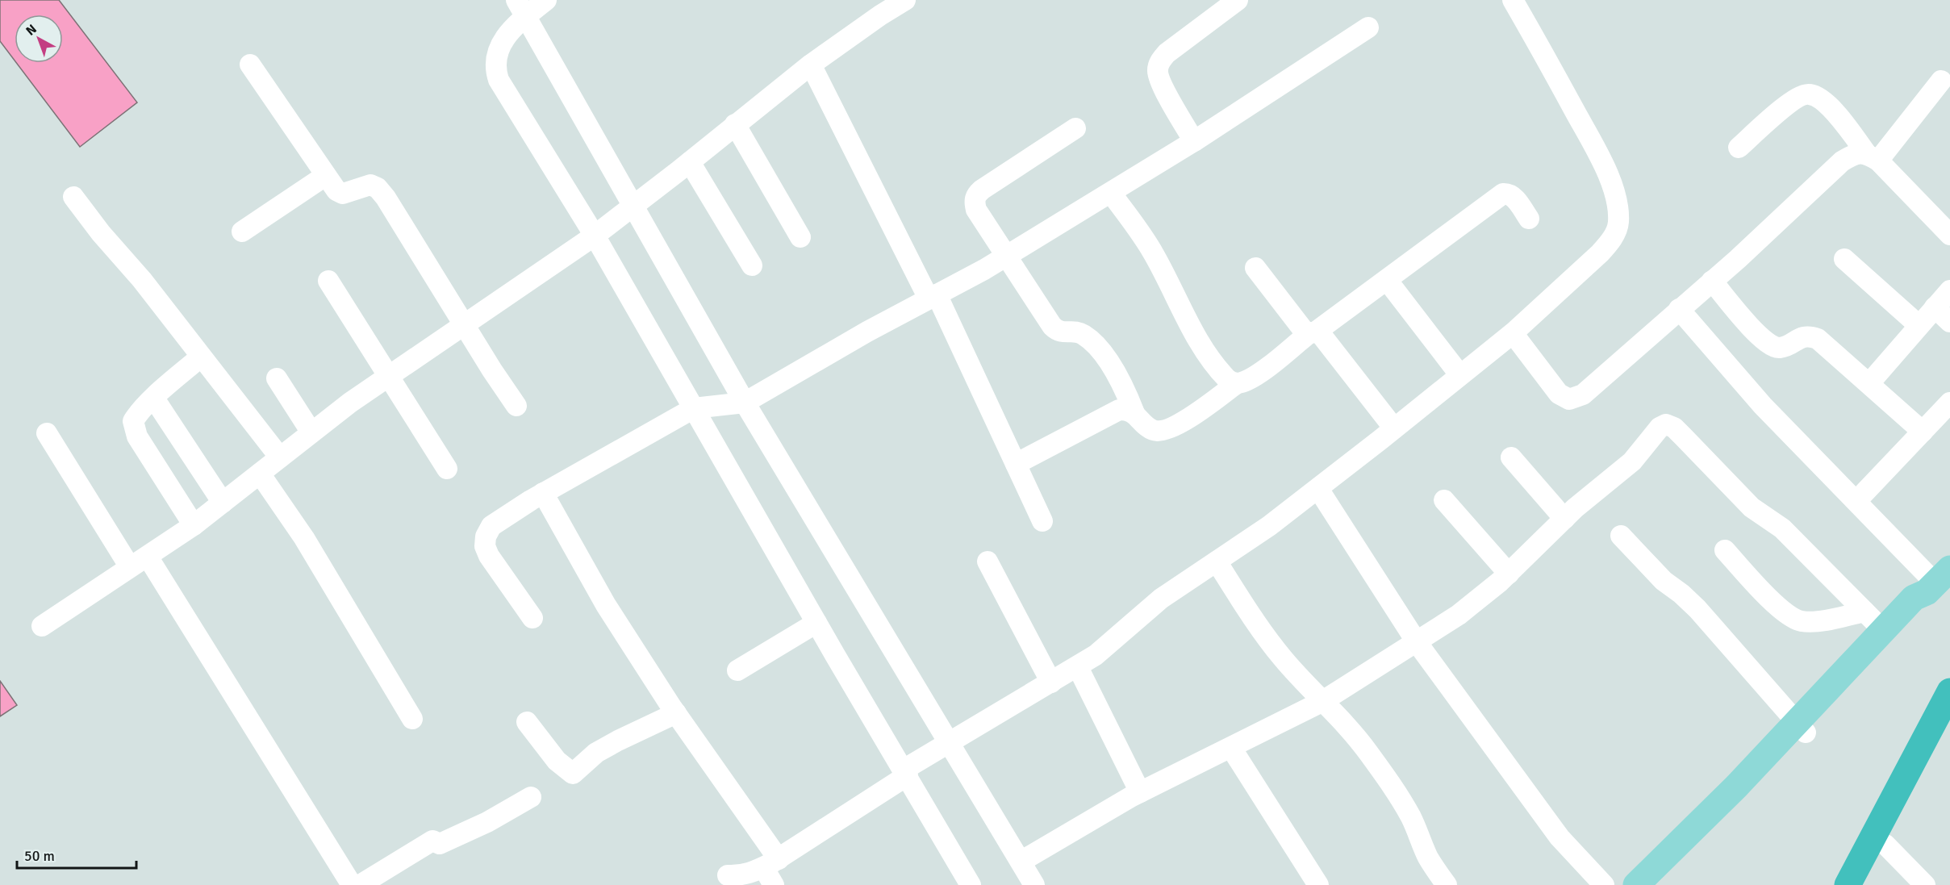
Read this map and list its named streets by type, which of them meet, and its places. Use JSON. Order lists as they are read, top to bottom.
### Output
{
  "scale_bar": "50 m",
  "north": "top left"
}
